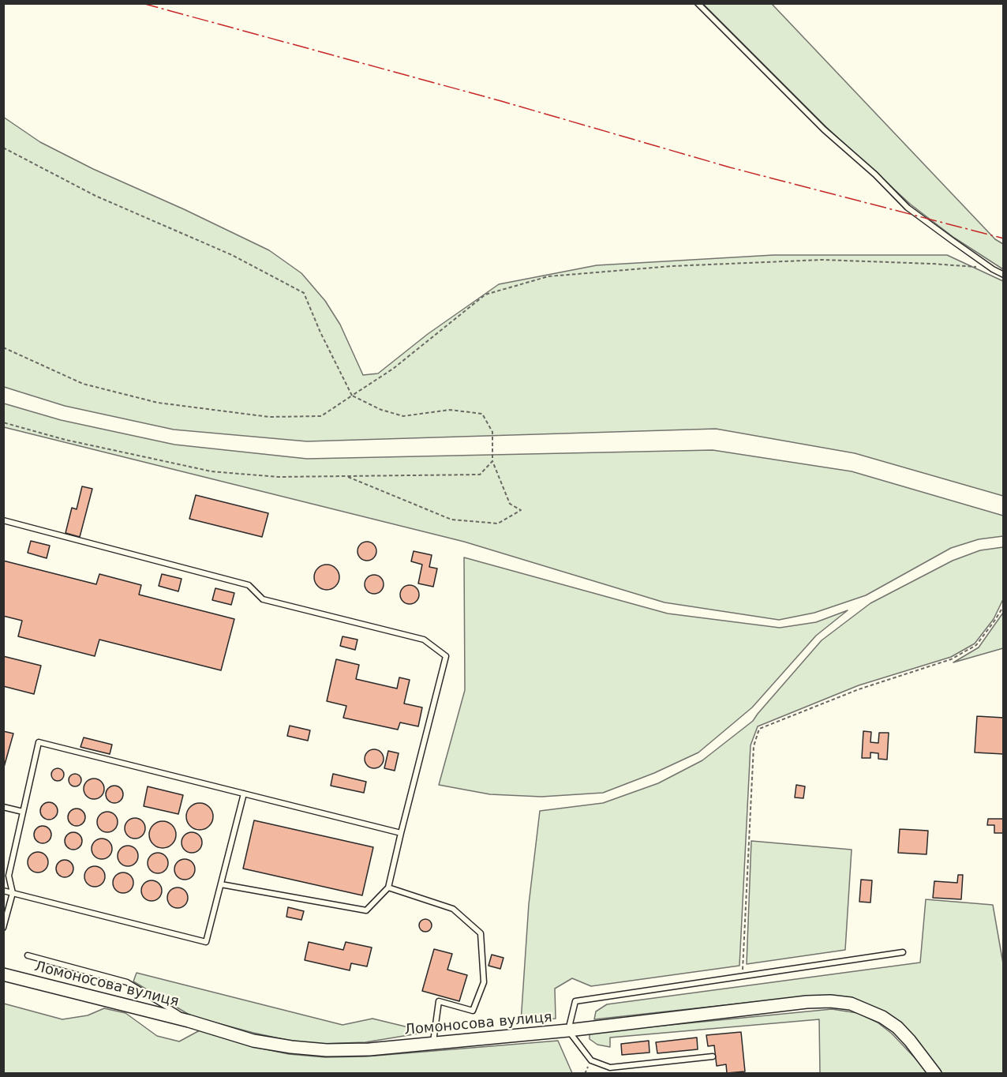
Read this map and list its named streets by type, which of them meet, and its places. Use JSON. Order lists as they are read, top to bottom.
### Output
{
  "streets": {
    "street": ["Ломоносова вулиця"]
  }
}
